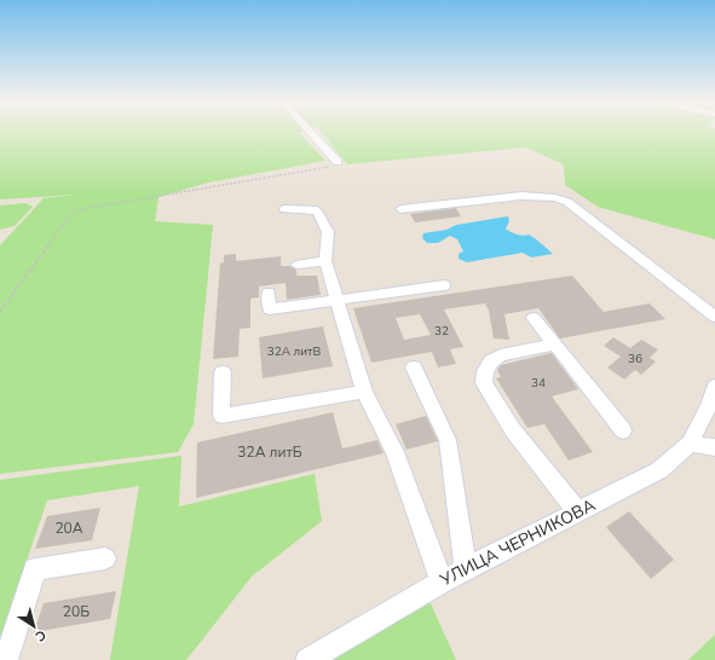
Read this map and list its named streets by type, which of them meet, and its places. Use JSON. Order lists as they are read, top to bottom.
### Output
{
  "streets": {
    "street": ["УЛИЦА ЧЕРНИКОВА"]
  },
  "house_numbers": [
    "32",
    "32А литВ",
    "36",
    "34",
    "32А литБ",
    "20А",
    "20Б"
  ],
  "north": "bottom right"
}
